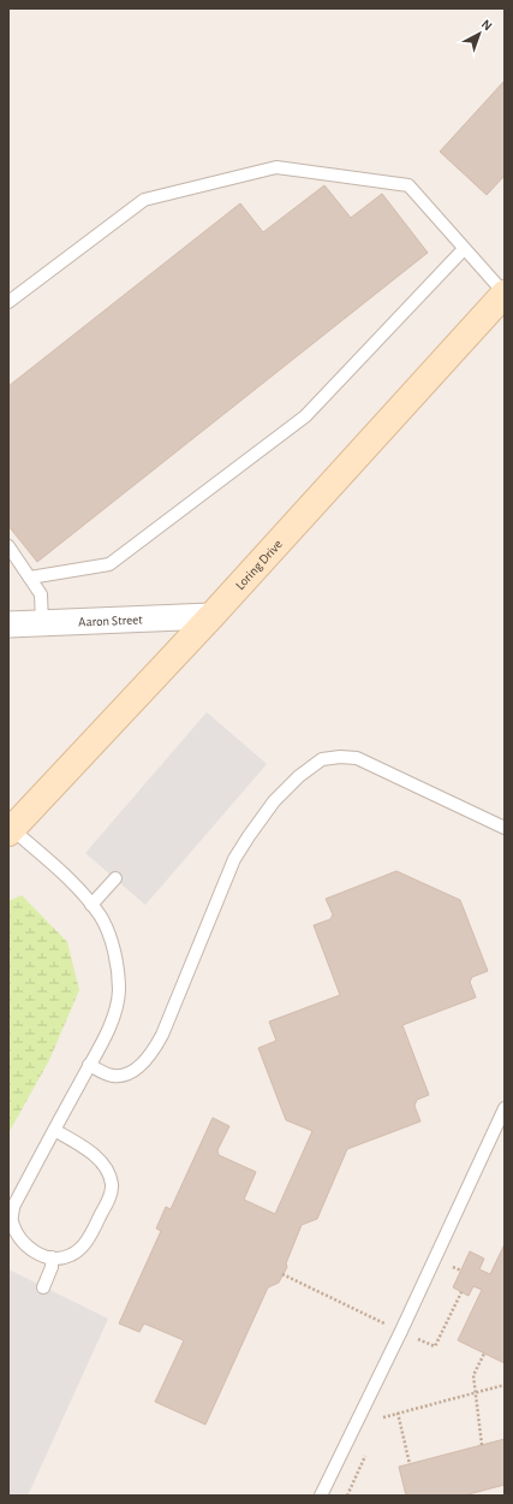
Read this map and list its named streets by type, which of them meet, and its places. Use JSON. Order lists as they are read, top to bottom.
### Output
{
  "streets": {
    "street": ["Loring Drive", "Aaron Street"]
  },
  "crossings": [
    ["Loring Drive", "Aaron Street"]
  ],
  "north": "top right"
}
